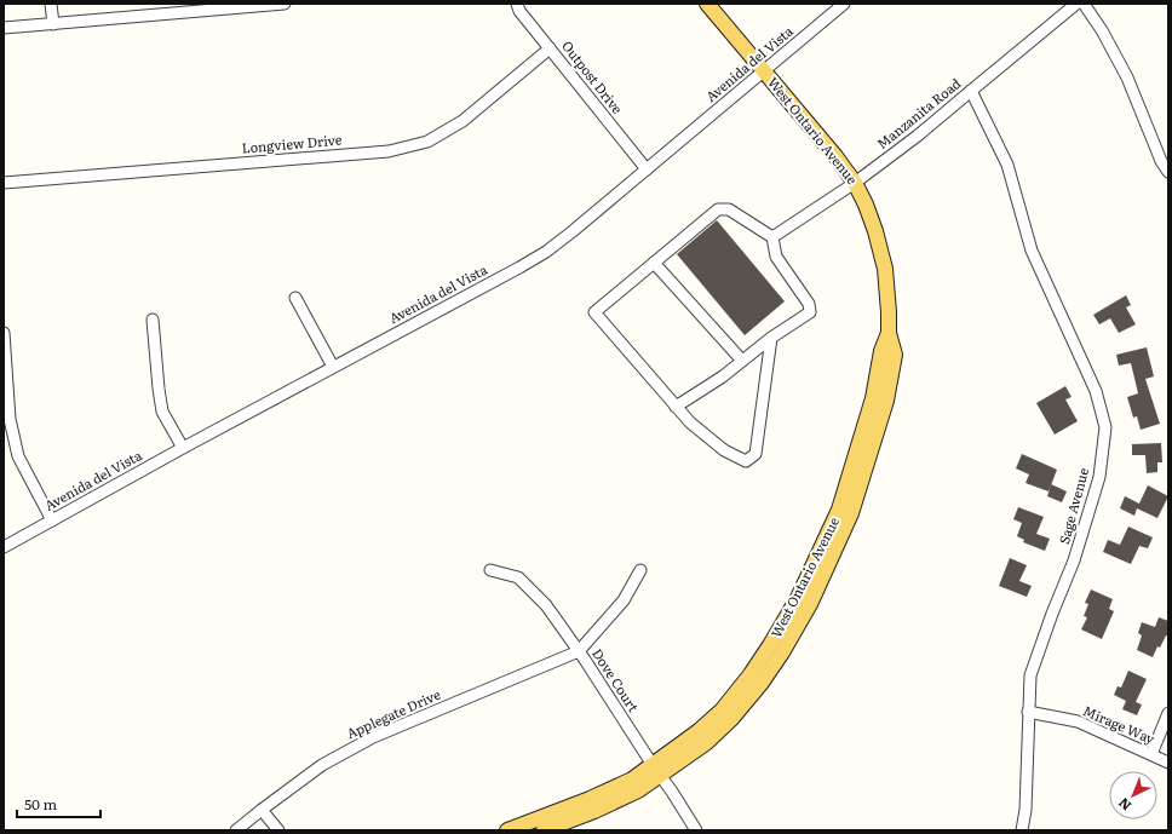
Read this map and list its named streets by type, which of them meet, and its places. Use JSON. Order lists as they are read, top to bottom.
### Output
{
  "streets": {
    "main road": ["West Ontario Avenue"],
    "street": [
      "Avenida del Vista",
      "Outpost Drive",
      "Manzanita Road",
      "Longview Drive",
      "Sage Avenue",
      "Dove Court",
      "Applegate Drive",
      "Mirage Way"
    ]
  },
  "crossings": [
    ["Avenida del Vista", "Outpost Drive"],
    ["Avenida del Vista", "West Ontario Avenue"],
    ["Outpost Drive", "Longview Drive"],
    ["Manzanita Road", "West Ontario Avenue"],
    ["Manzanita Road", "Sage Avenue"],
    ["West Ontario Avenue", "Dove Court"],
    ["Sage Avenue", "Mirage Way"],
    ["Dove Court", "Applegate Drive"]
  ],
  "scale_bar": "50 m",
  "north": "bottom left"
}
